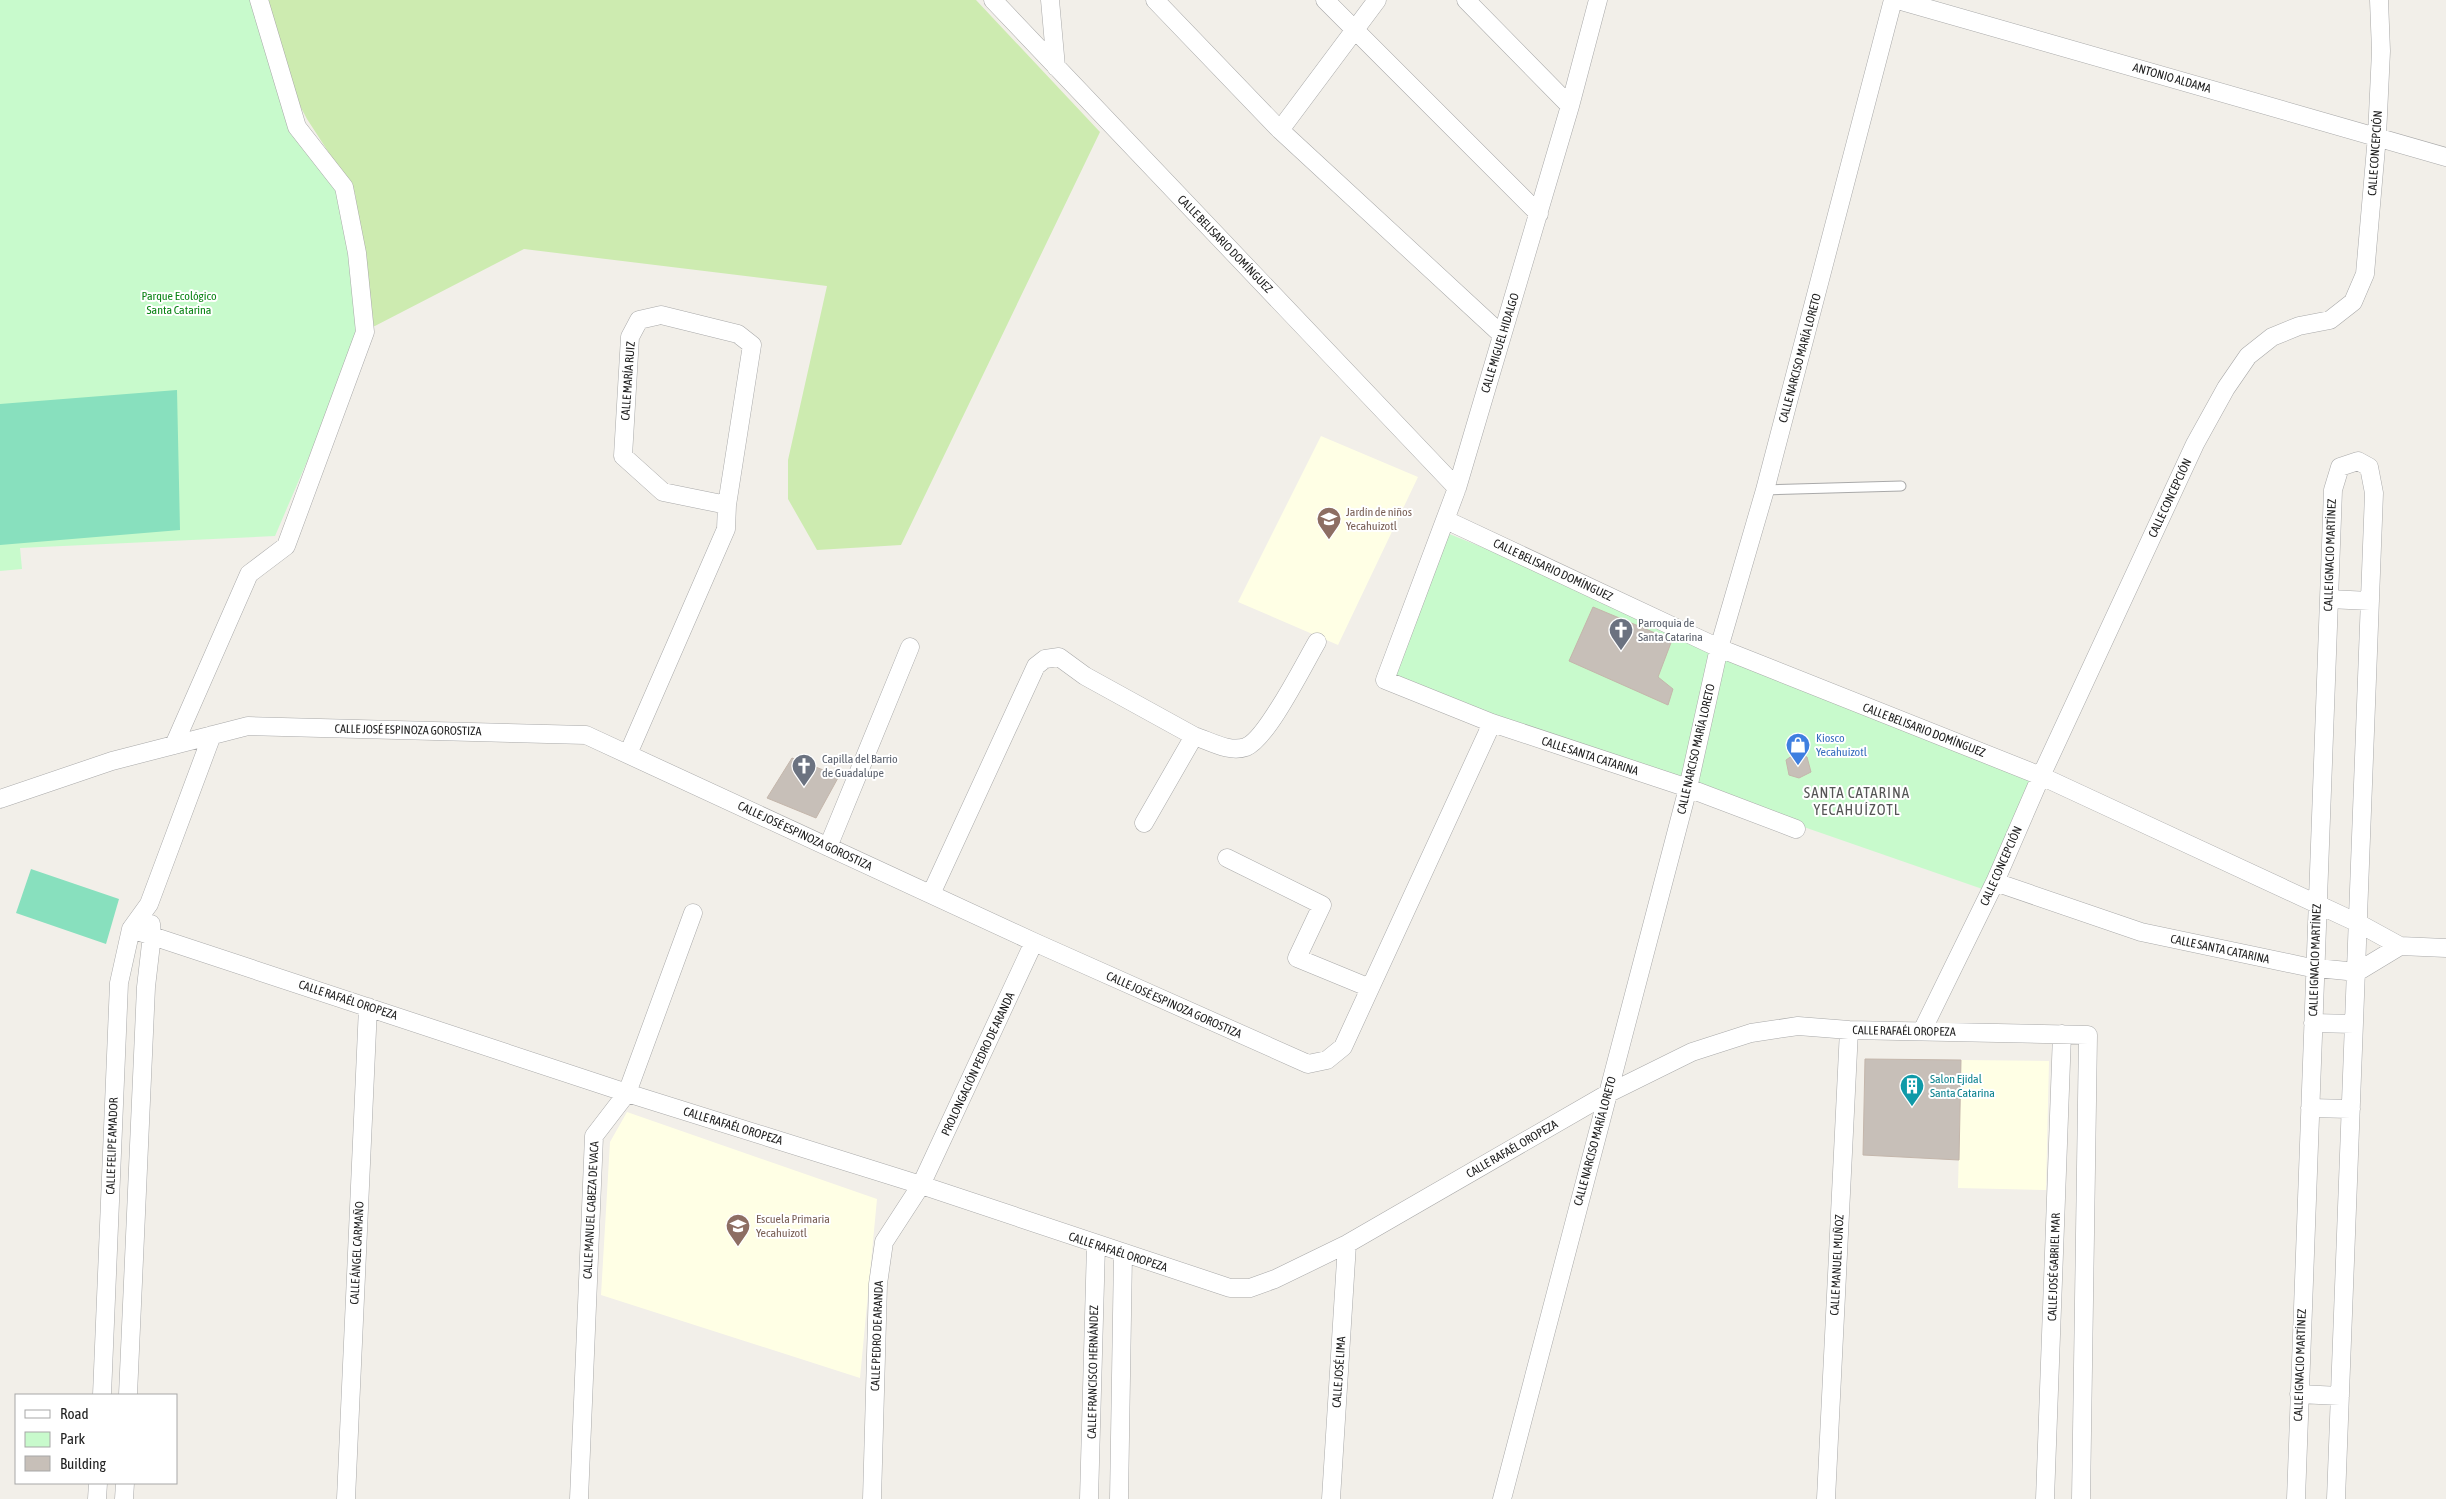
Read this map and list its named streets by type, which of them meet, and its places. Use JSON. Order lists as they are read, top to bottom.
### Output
{
  "streets": {
    "street": [
      "ANTONIO ALDAMA",
      "CALLE CONCEPCIÓN",
      "CALLE BELISARIO DOMÍNGUEZ",
      "CALLE MIGUEL HIDALGO",
      "CALLE NARCISO MARÍA LORETO",
      "CALLE MARÍA RUIZ",
      "CALLE IGNACIO MARTÍNEZ",
      "CALLE JOSÉ ESPINOZA GOROSTIZA",
      "CALLE SANTA CATARINA",
      "CALLE RAFAÉL OROPEZA",
      "PROLONGACIÓN PEDRO DE ARANDA",
      "CALLE FELIPE AMADOR",
      "CALLE MANUEL CABEZA DE VACA",
      "CALLE ÁNGEL CARMAÑO",
      "CALLE MANUEL MUÑOZ",
      "CALLE JOSÉ GABRIEL MAR",
      "CALLE PEDRO DE ARANDA",
      "CALLE FRANCISCO HERNÁNDEZ",
      "CALLE JOSÉ LIMA"
    ]
  },
  "crossings": [
    ["ANTONIO ALDAMA", "CALLE CONCEPCIÓN"],
    ["CALLE CONCEPCIÓN", "CALLE BELISARIO DOMÍNGUEZ"],
    ["CALLE CONCEPCIÓN", "CALLE SANTA CATARINA"],
    ["CALLE CONCEPCIÓN", "CALLE RAFAÉL OROPEZA"],
    ["CALLE BELISARIO DOMÍNGUEZ", "CALLE MIGUEL HIDALGO"],
    ["CALLE BELISARIO DOMÍNGUEZ", "CALLE NARCISO MARÍA LORETO"],
    ["CALLE BELISARIO DOMÍNGUEZ", "CALLE IGNACIO MARTÍNEZ"],
    ["CALLE MIGUEL HIDALGO", "CALLE SANTA CATARINA"],
    ["CALLE NARCISO MARÍA LORETO", "CALLE SANTA CATARINA"],
    ["CALLE NARCISO MARÍA LORETO", "CALLE RAFAÉL OROPEZA"],
    ["CALLE MARÍA RUIZ", "CALLE JOSÉ ESPINOZA GOROSTIZA"],
    ["CALLE IGNACIO MARTÍNEZ", "CALLE SANTA CATARINA"],
    ["CALLE JOSÉ ESPINOZA GOROSTIZA", "CALLE SANTA CATARINA"],
    ["CALLE JOSÉ ESPINOZA GOROSTIZA", "PROLONGACIÓN PEDRO DE ARANDA"],
    ["CALLE JOSÉ ESPINOZA GOROSTIZA", "CALLE FELIPE AMADOR"],
    ["CALLE RAFAÉL OROPEZA", "PROLONGACIÓN PEDRO DE ARANDA"],
    ["CALLE RAFAÉL OROPEZA", "CALLE FELIPE AMADOR"],
    ["CALLE RAFAÉL OROPEZA", "CALLE MANUEL CABEZA DE VACA"],
    ["CALLE RAFAÉL OROPEZA", "CALLE ÁNGEL CARMAÑO"],
    ["CALLE RAFAÉL OROPEZA", "CALLE MANUEL MUÑOZ"],
    ["CALLE RAFAÉL OROPEZA", "CALLE JOSÉ GABRIEL MAR"],
    ["CALLE RAFAÉL OROPEZA", "CALLE PEDRO DE ARANDA"],
    ["CALLE RAFAÉL OROPEZA", "CALLE FRANCISCO HERNÁNDEZ"],
    ["CALLE RAFAÉL OROPEZA", "CALLE JOSÉ LIMA"],
    ["PROLONGACIÓN PEDRO DE ARANDA", "CALLE PEDRO DE ARANDA"]
  ],
  "districts": ["SANTA CATARINA YECAHUÍZOTL"],
  "parks": ["Parque Ecológico Santa Catarina"],
  "places": {
    "school or university": ["Jardín de niños Yecahuizotl", "Escuela Primaria Yecahuizotl"],
    "church": ["Parroquia de Santa Catarina", "Capilla del Barrio de Guadalupe"],
    "shop": ["Kiosco Yecahuizotl"],
    "building": ["Salon Ejidal Santa Catarina"]
  },
  "legend": ["Road", "Park", "Building"]
}
